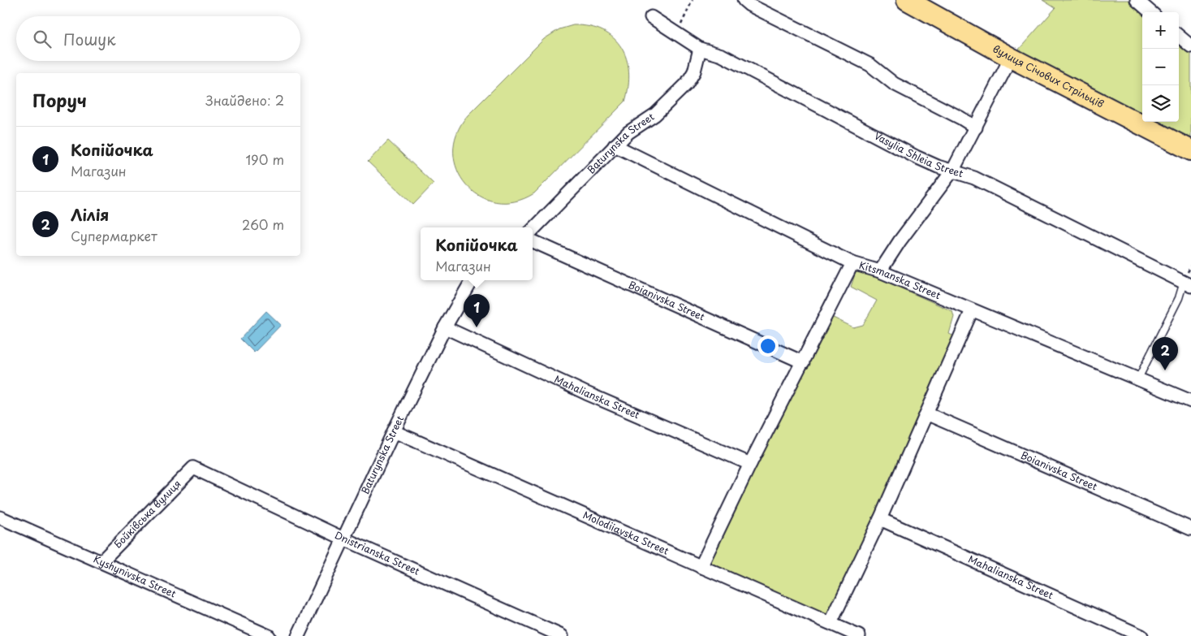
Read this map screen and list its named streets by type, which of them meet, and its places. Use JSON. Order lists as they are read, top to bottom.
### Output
{
  "streets": {
    "main road": ["вулиця Січових Стрільців"],
    "street": [
      "Baturynska Street",
      "Vasylia Shleia Street",
      "Kitsmanska Street",
      "Boianivska Street",
      "Mahalianska Street",
      "Бойківська вулиця",
      "Molodiiavska Street",
      "Dnistrianska Street",
      "Kyshynivska Street"
    ]
  },
  "crossings": [
    ["Baturynska Street", "Vasylia Shleia Street"],
    ["Baturynska Street", "Kitsmanska Street"],
    ["Baturynska Street", "Mahalianska Street"],
    ["Baturynska Street", "Molodiiavska Street"],
    ["Baturynska Street", "Dnistrianska Street"],
    ["Бойківська вулиця", "Dnistrianska Street"],
    ["Бойківська вулиця", "Kyshynivska Street"]
  ],
  "page": {
    "map_buttons": ["+", "−"],
    "search": "Пошук",
    "heading": ["Поруч", "Знайдено: 2"],
    "list": [
      {
        "mark": "1",
        "name": "Копійочка",
        "note": "Магазин",
        "value": "190 m"
      },
      {
        "mark": "2",
        "name": "Лілія",
        "note": "Супермаркет",
        "value": "260 m"
      }
    ],
    "popup": ["Копійочка", "Магазин"],
    "pins": ["1", "2"]
  }
}
